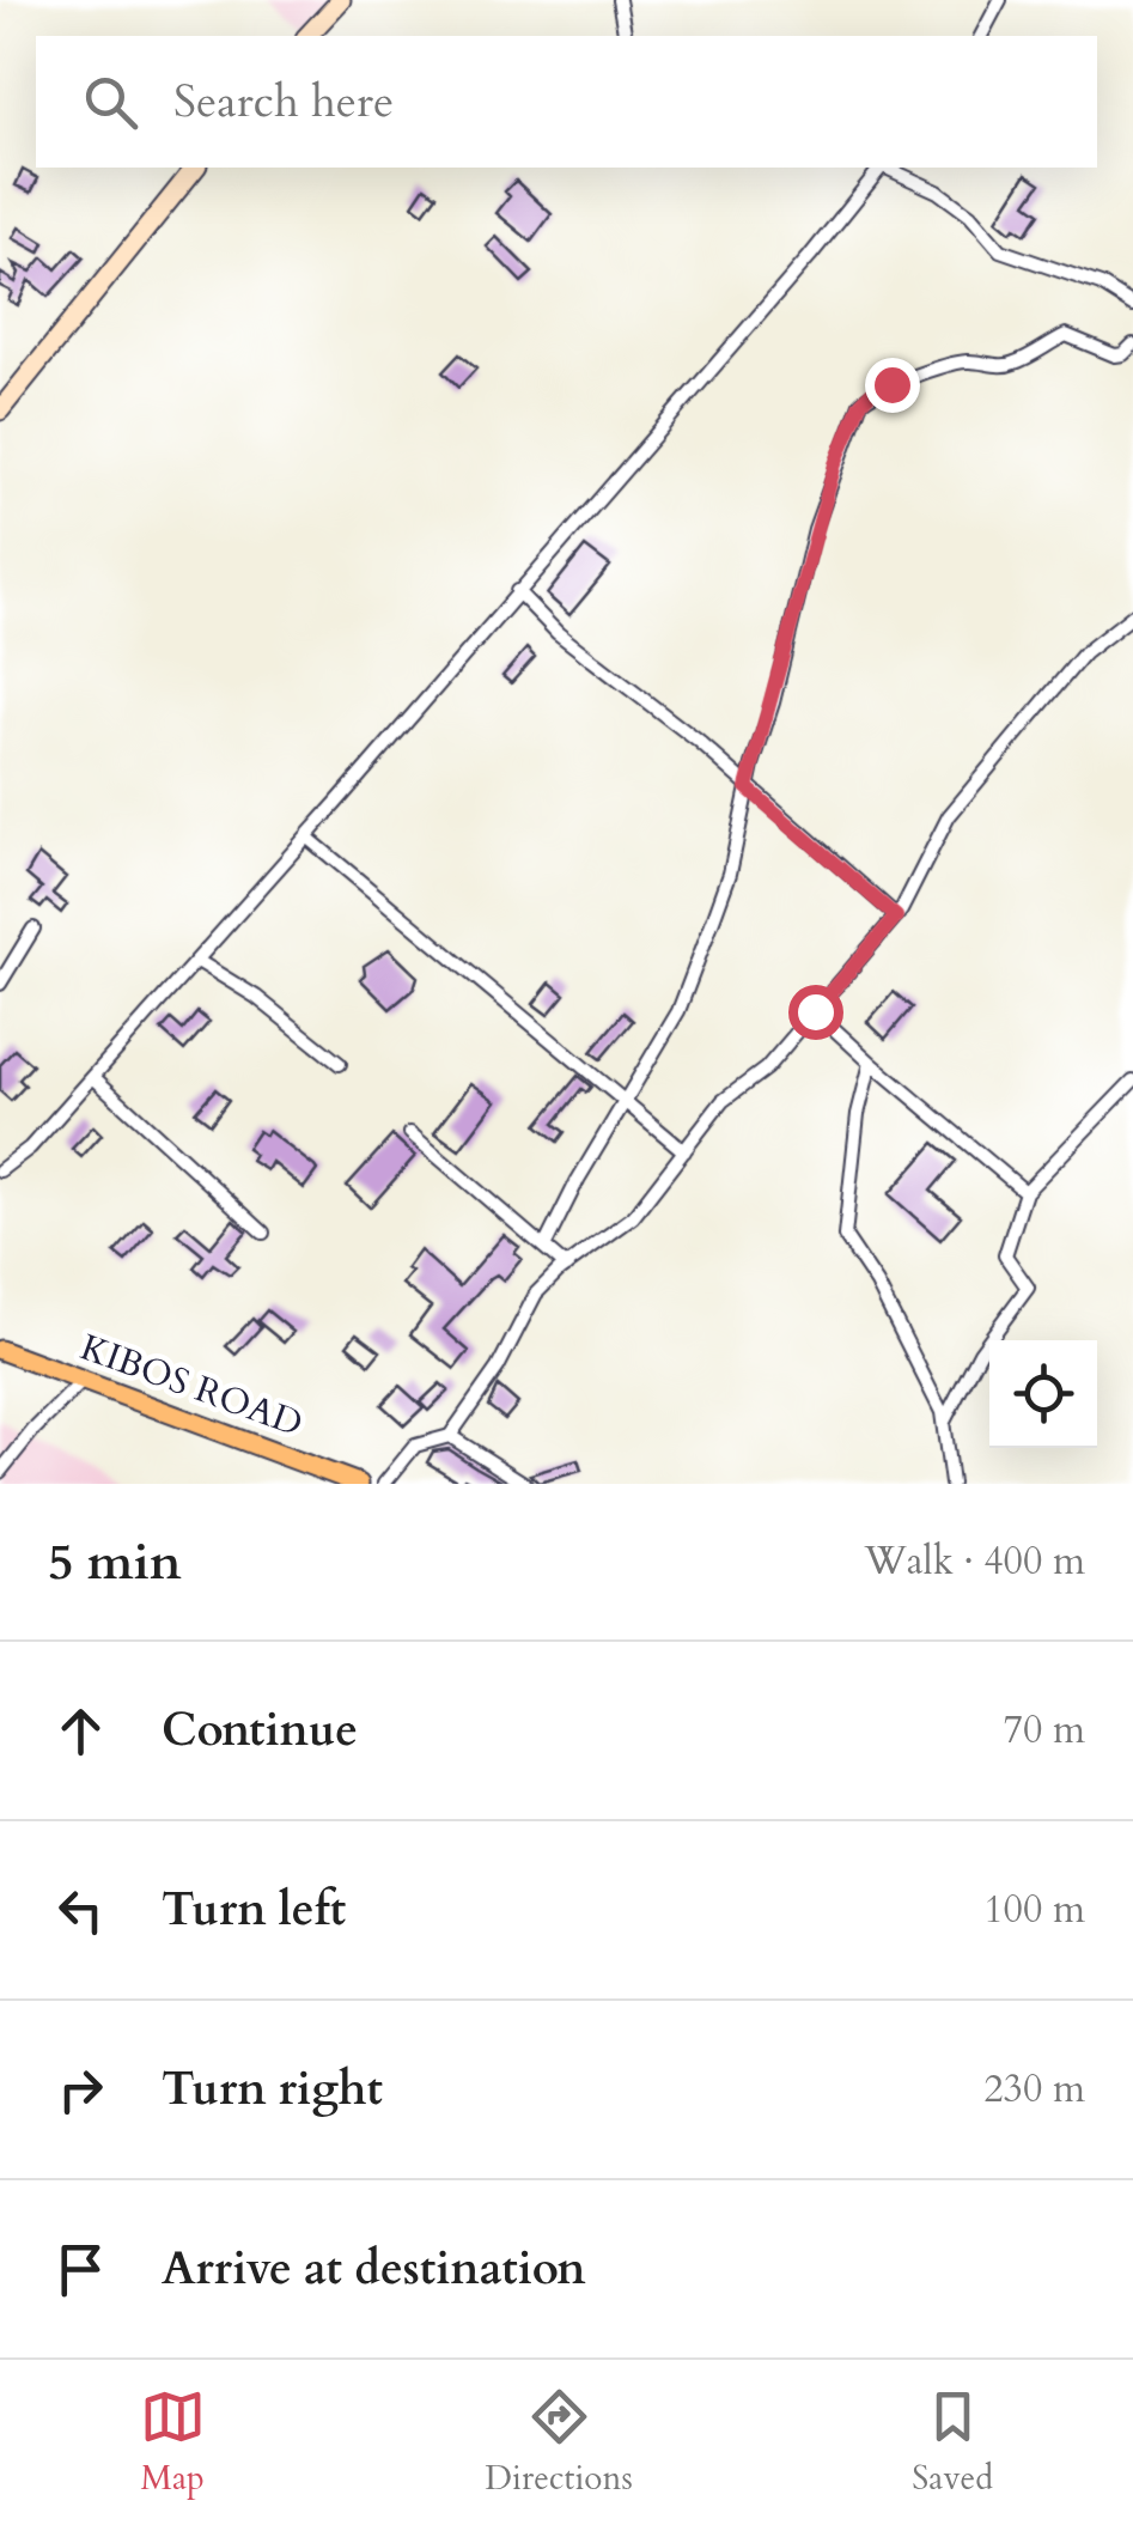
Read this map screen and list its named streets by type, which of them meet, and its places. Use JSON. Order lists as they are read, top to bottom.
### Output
{
  "streets": {
    "main road": ["KIBOS ROAD"]
  },
  "page": {
    "search": "Search here",
    "heading": ["5 min", "Walk · 400 m"],
    "list": [
      ["Continue", "70 m"],
      ["Turn left", "100 m"],
      ["Turn right", "230 m"],
      "Arrive at destination"
    ],
    "nav": ["Map", "Directions", "Saved"]
  }
}
